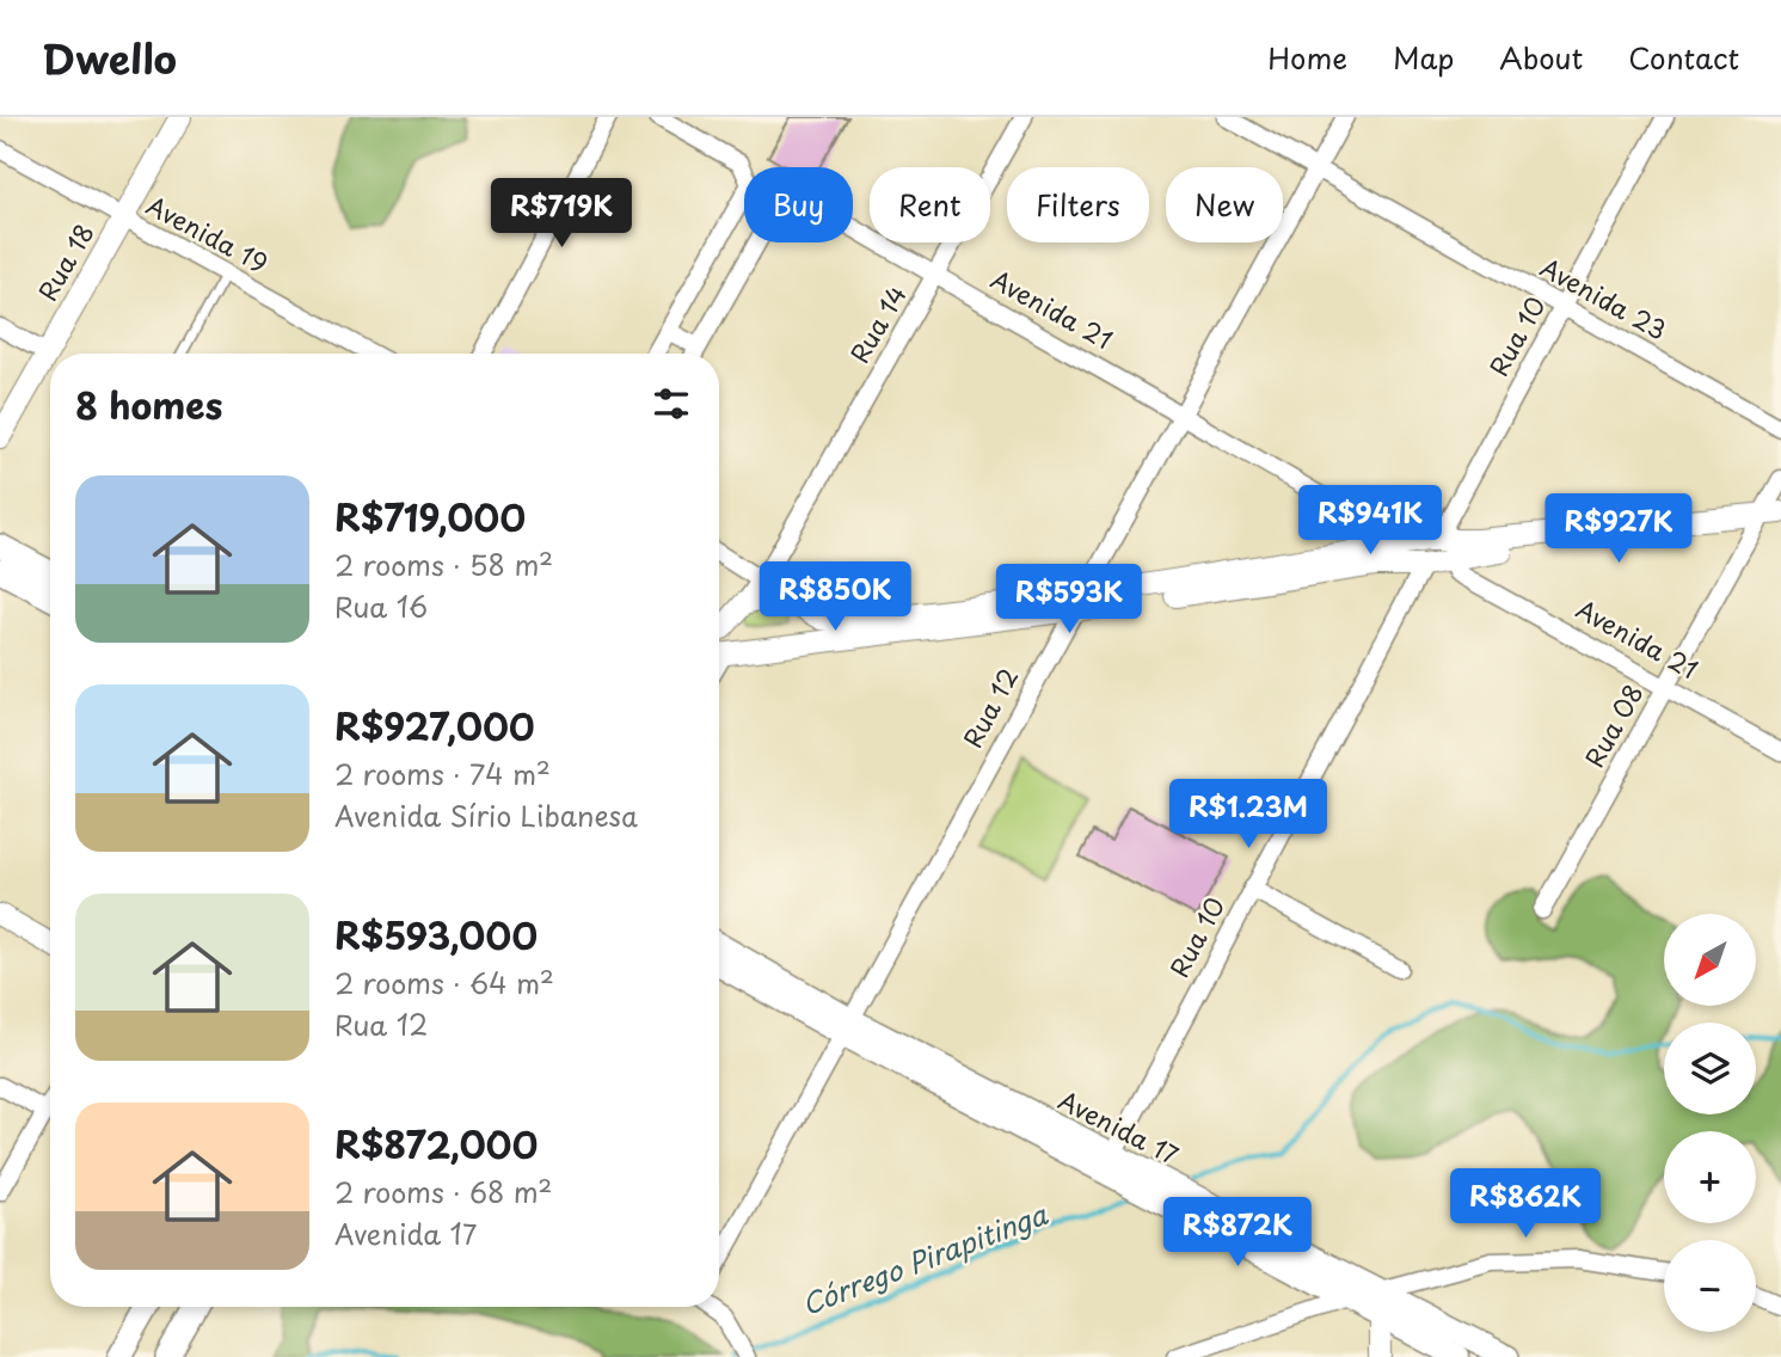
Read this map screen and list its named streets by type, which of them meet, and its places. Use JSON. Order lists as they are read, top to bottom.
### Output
{
  "streets": {
    "main road": ["Avenida 17"],
    "street": [
      "Avenida 19",
      "Rua 18",
      "Avenida 23",
      "Avenida 21",
      "Rua 14",
      "Rua 10",
      "Rua 12",
      "Rua 08"
    ]
  },
  "crossings": [
    ["Avenida 19", "Rua 18"],
    ["Avenida 23", "Rua 10"],
    ["Avenida 23", "Rua 12"],
    ["Avenida 21", "Rua 14"],
    ["Avenida 21", "Rua 12"],
    ["Avenida 21", "Rua 08"],
    ["Rua 10", "Avenida 17"],
    ["Rua 12", "Avenida 17"]
  ],
  "water": ["Córrego Pirapitinga"],
  "north": "bottom left",
  "page": {
    "header": "Dwello",
    "nav": [
      "Home",
      "Map",
      "About",
      "Contact"
    ],
    "chip": [
      "Buy",
      "Rent",
      "Filters",
      "New"
    ],
    "price": [
      "R$719K",
      "R$941K",
      "R$927K",
      "R$850K",
      "R$593K",
      "R$1.23M",
      "R$862K",
      "R$872K"
    ],
    "heading": "8 homes",
    "list": [
      {
        "name": "R$719,000",
        "note": "2 rooms · 58 m² · Rua 16"
      },
      {
        "name": "R$927,000",
        "note": "2 rooms · 74 m² · Avenida Sírio Libanesa"
      },
      {
        "name": "R$593,000",
        "note": "2 rooms · 64 m² · Rua 12"
      },
      {
        "name": "R$872,000",
        "note": "2 rooms · 68 m² · Avenida 17"
      }
    ],
    "map_buttons": ["+", "−"]
  }
}
